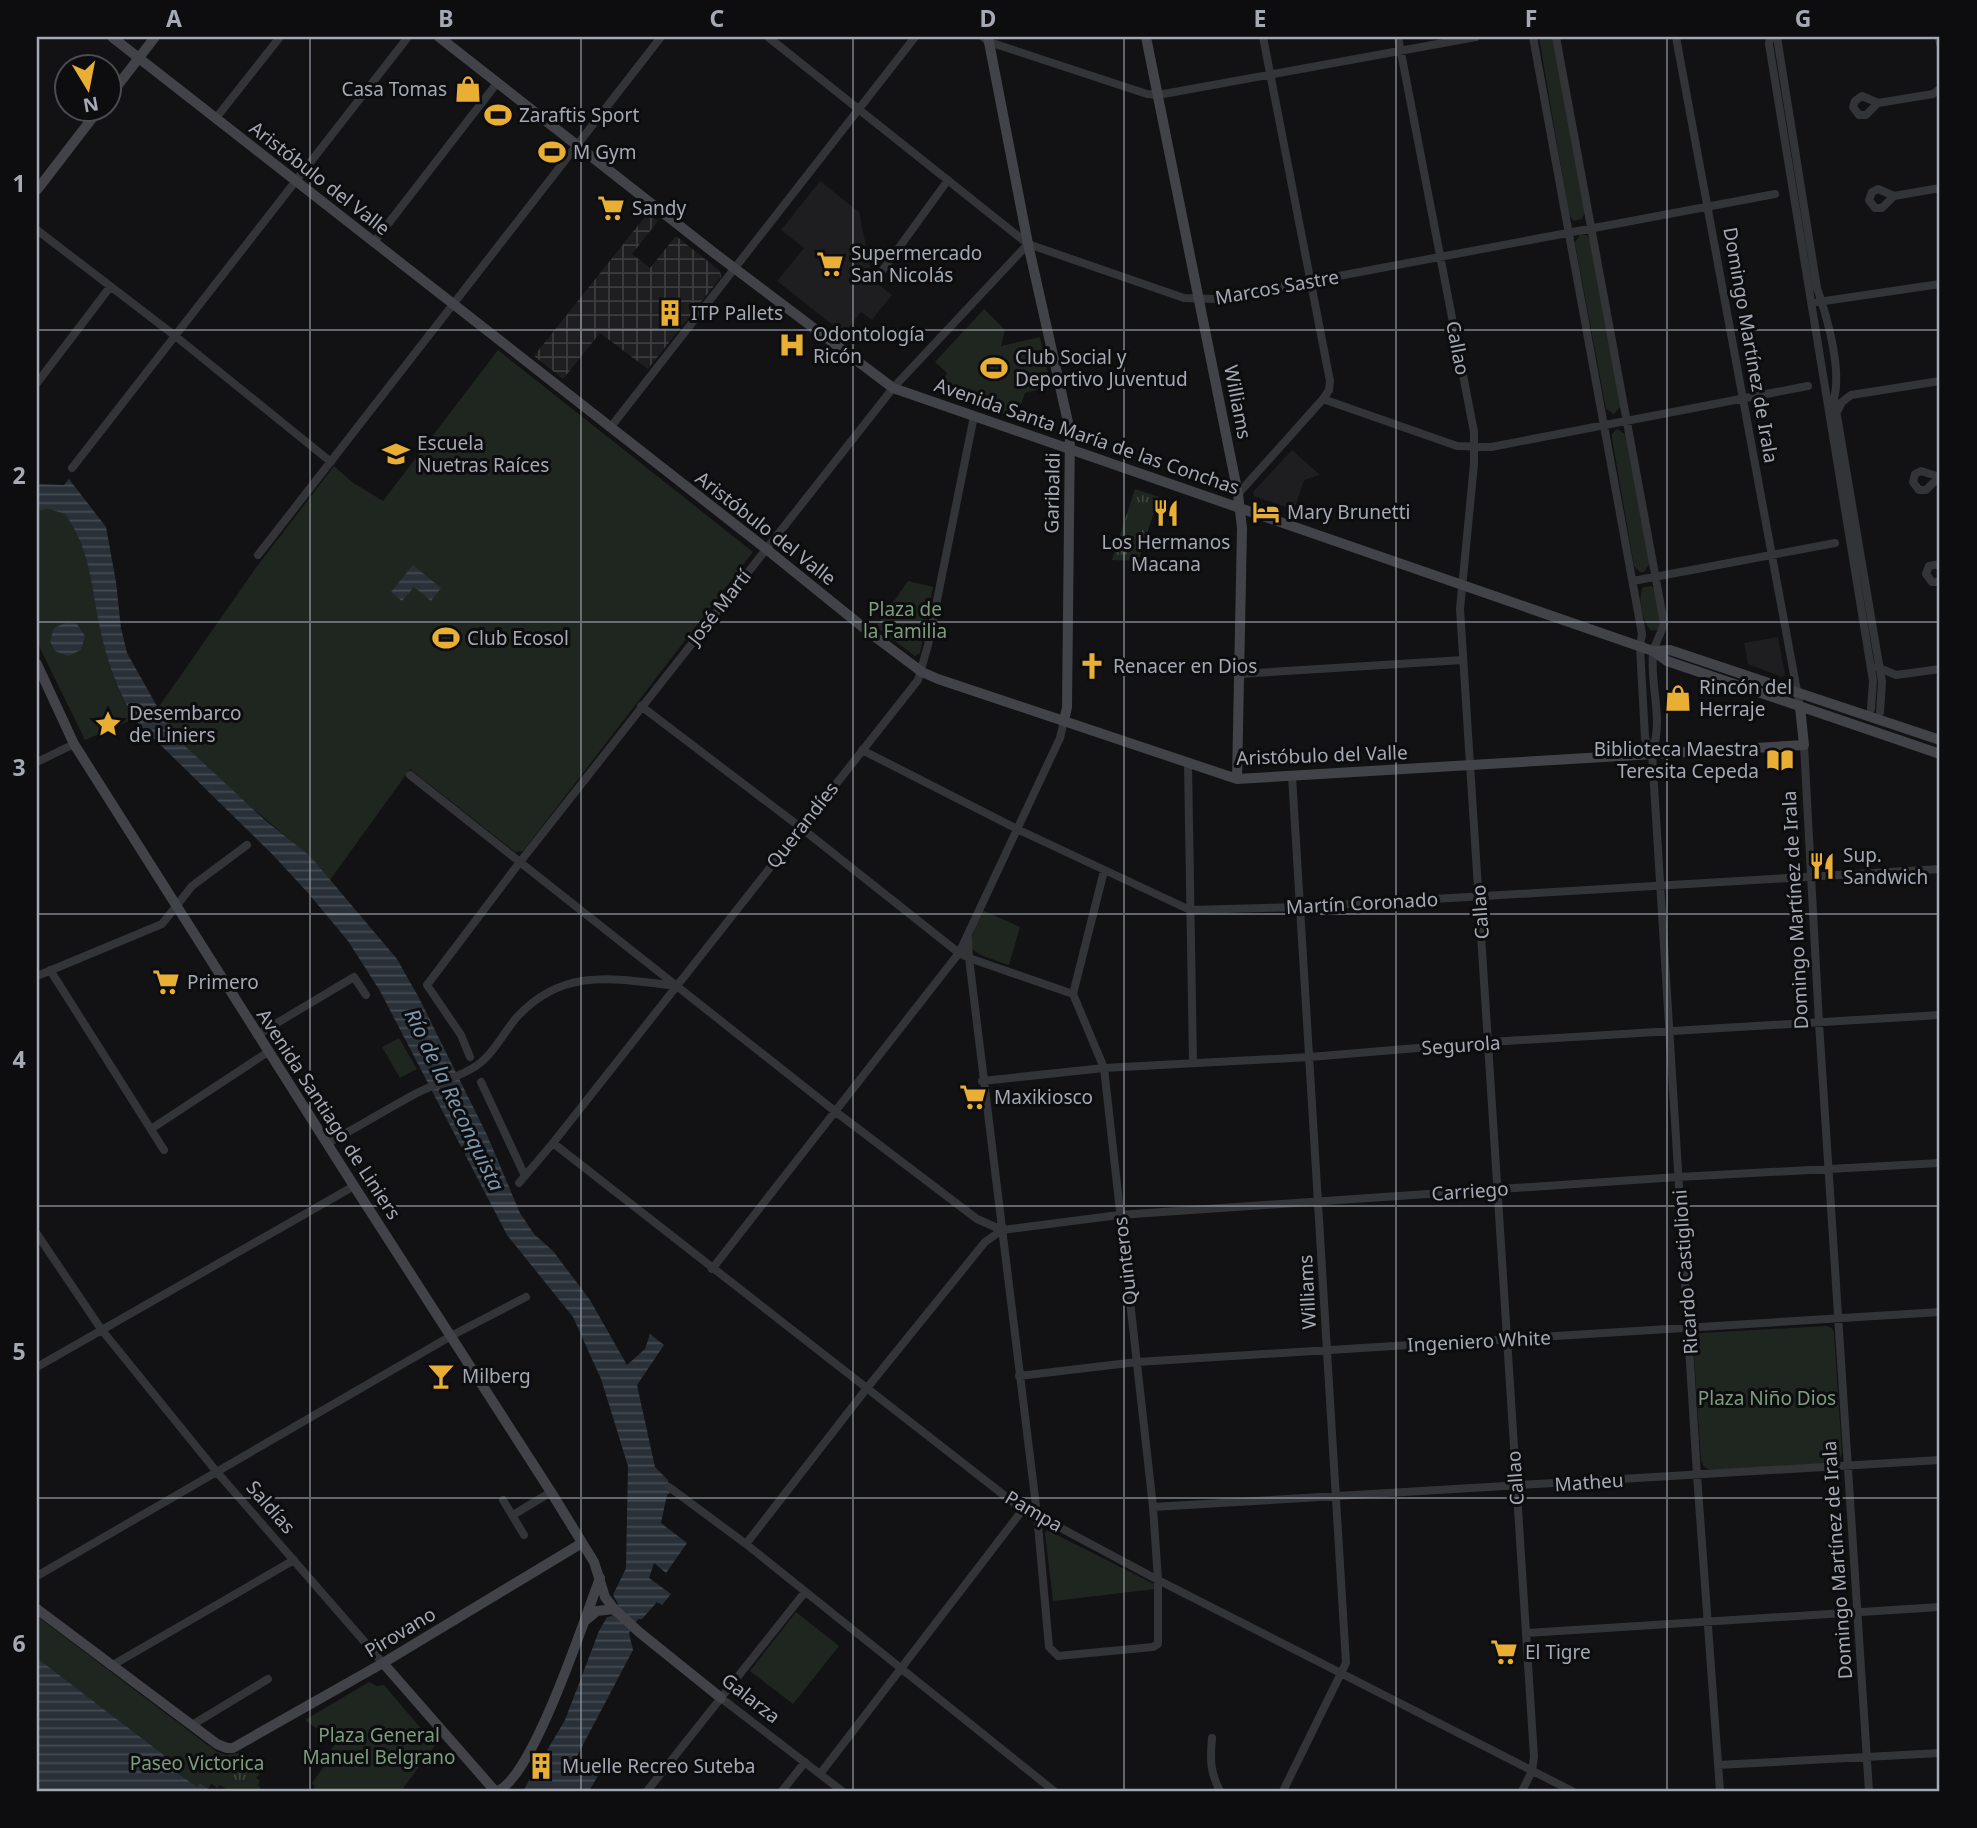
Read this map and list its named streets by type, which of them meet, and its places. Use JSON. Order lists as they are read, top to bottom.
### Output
{
  "streets": {
    "street": [
      "Aristóbulo del Valle",
      "Marcos Sastre",
      "Domingo Martínez de Irala",
      "Callao",
      "Williams",
      "Avenida Santa María de las Conchas",
      "Garibaldi",
      "José Martí",
      "Querandíes",
      "Martín Coronado",
      "Segurola",
      "Avenida Santiago de Liniers",
      "Carriego",
      "Quinteros",
      "Ricardo Castiglioni",
      "Ingeniero White",
      "Matheu",
      "Saldías",
      "Pampa",
      "Pirovano",
      "Galarza"
    ]
  },
  "crossings": [
    ["Aristóbulo del Valle", "Domingo Martínez de Irala"],
    ["Aristóbulo del Valle", "Callao"],
    ["Aristóbulo del Valle", "Williams"],
    ["Aristóbulo del Valle", "Garibaldi"],
    ["Aristóbulo del Valle", "José Martí"],
    ["Aristóbulo del Valle", "Querandíes"],
    ["Aristóbulo del Valle", "Ricardo Castiglioni"],
    ["Marcos Sastre", "Domingo Martínez de Irala"],
    ["Marcos Sastre", "Callao"],
    ["Marcos Sastre", "Williams"],
    ["Marcos Sastre", "Garibaldi"],
    ["Marcos Sastre", "José Martí"],
    ["Marcos Sastre", "Ricardo Castiglioni"],
    ["Domingo Martínez de Irala", "Avenida Santa María de las Conchas"],
    ["Domingo Martínez de Irala", "Martín Coronado"],
    ["Domingo Martínez de Irala", "Segurola"],
    ["Domingo Martínez de Irala", "Carriego"],
    ["Domingo Martínez de Irala", "Ingeniero White"],
    ["Domingo Martínez de Irala", "Matheu"],
    ["Callao", "Avenida Santa María de las Conchas"],
    ["Callao", "Martín Coronado"],
    ["Callao", "Segurola"],
    ["Callao", "Carriego"],
    ["Callao", "Ingeniero White"],
    ["Callao", "Matheu"],
    ["Callao", "Pampa"],
    ["Williams", "Avenida Santa María de las Conchas"],
    ["Williams", "Martín Coronado"],
    ["Williams", "Segurola"],
    ["Williams", "Carriego"],
    ["Williams", "Ingeniero White"],
    ["Williams", "Matheu"],
    ["Williams", "Pampa"],
    ["Avenida Santa María de las Conchas", "Garibaldi"],
    ["Avenida Santa María de las Conchas", "José Martí"],
    ["Avenida Santa María de las Conchas", "Querandíes"],
    ["Avenida Santa María de las Conchas", "Ricardo Castiglioni"],
    ["Garibaldi", "José Martí"],
    ["Garibaldi", "Martín Coronado"],
    ["Garibaldi", "Pampa"],
    ["Querandíes", "Martín Coronado"],
    ["Querandíes", "Pampa"],
    ["Martín Coronado", "Ricardo Castiglioni"],
    ["Segurola", "Quinteros"],
    ["Segurola", "Ricardo Castiglioni"],
    ["Avenida Santiago de Liniers", "Pirovano"],
    ["Avenida Santiago de Liniers", "Galarza"],
    ["Carriego", "Quinteros"],
    ["Carriego", "Ricardo Castiglioni"],
    ["Quinteros", "Ingeniero White"],
    ["Quinteros", "Matheu"],
    ["Quinteros", "Pampa"],
    ["Ricardo Castiglioni", "Ingeniero White"],
    ["Ricardo Castiglioni", "Matheu"],
    ["Saldías", "Pirovano"]
  ],
  "water": ["Río de la Reconquista"],
  "parks": [
    "Plaza de la Familia",
    "Plaza Niño Dios",
    "Plaza General Manuel Belgrano",
    "Paseo Victorica"
  ],
  "places": {
    "shop": ["Casa Tomas", "Rincón del Herraje"],
    "sports": [
      "Zaraftis Sport",
      "M Gym",
      "Club Social y Deportivo Juventud",
      "Club Ecosol"
    ],
    "supermarket": [
      "Sandy",
      "Supermercado San Nicolás",
      "Primero",
      "Maxikiosco",
      "El Tigre"
    ],
    "building": ["ITP Pallets", "Muelle Recreo Suteba"],
    "hospital": ["Odontología Ricón"],
    "school or university": ["Escuela Nuetras Raíces"],
    "hotel": ["Mary Brunetti"],
    "restaurant": ["Los Hermanos Macana", "Sup. Sandwich"],
    "church": ["Renacer en Dios"],
    "place": ["Desembarco de Liniers"],
    "library": ["Biblioteca Maestra Teresita Cepeda"],
    "bar": ["Milberg"]
  },
  "north": "bottom",
  "grid": {
    "columns": [
      "A",
      "B",
      "C",
      "D",
      "E",
      "F",
      "G"
    ],
    "rows": [
      "1",
      "2",
      "3",
      "4",
      "5",
      "6"
    ]
  }
}
